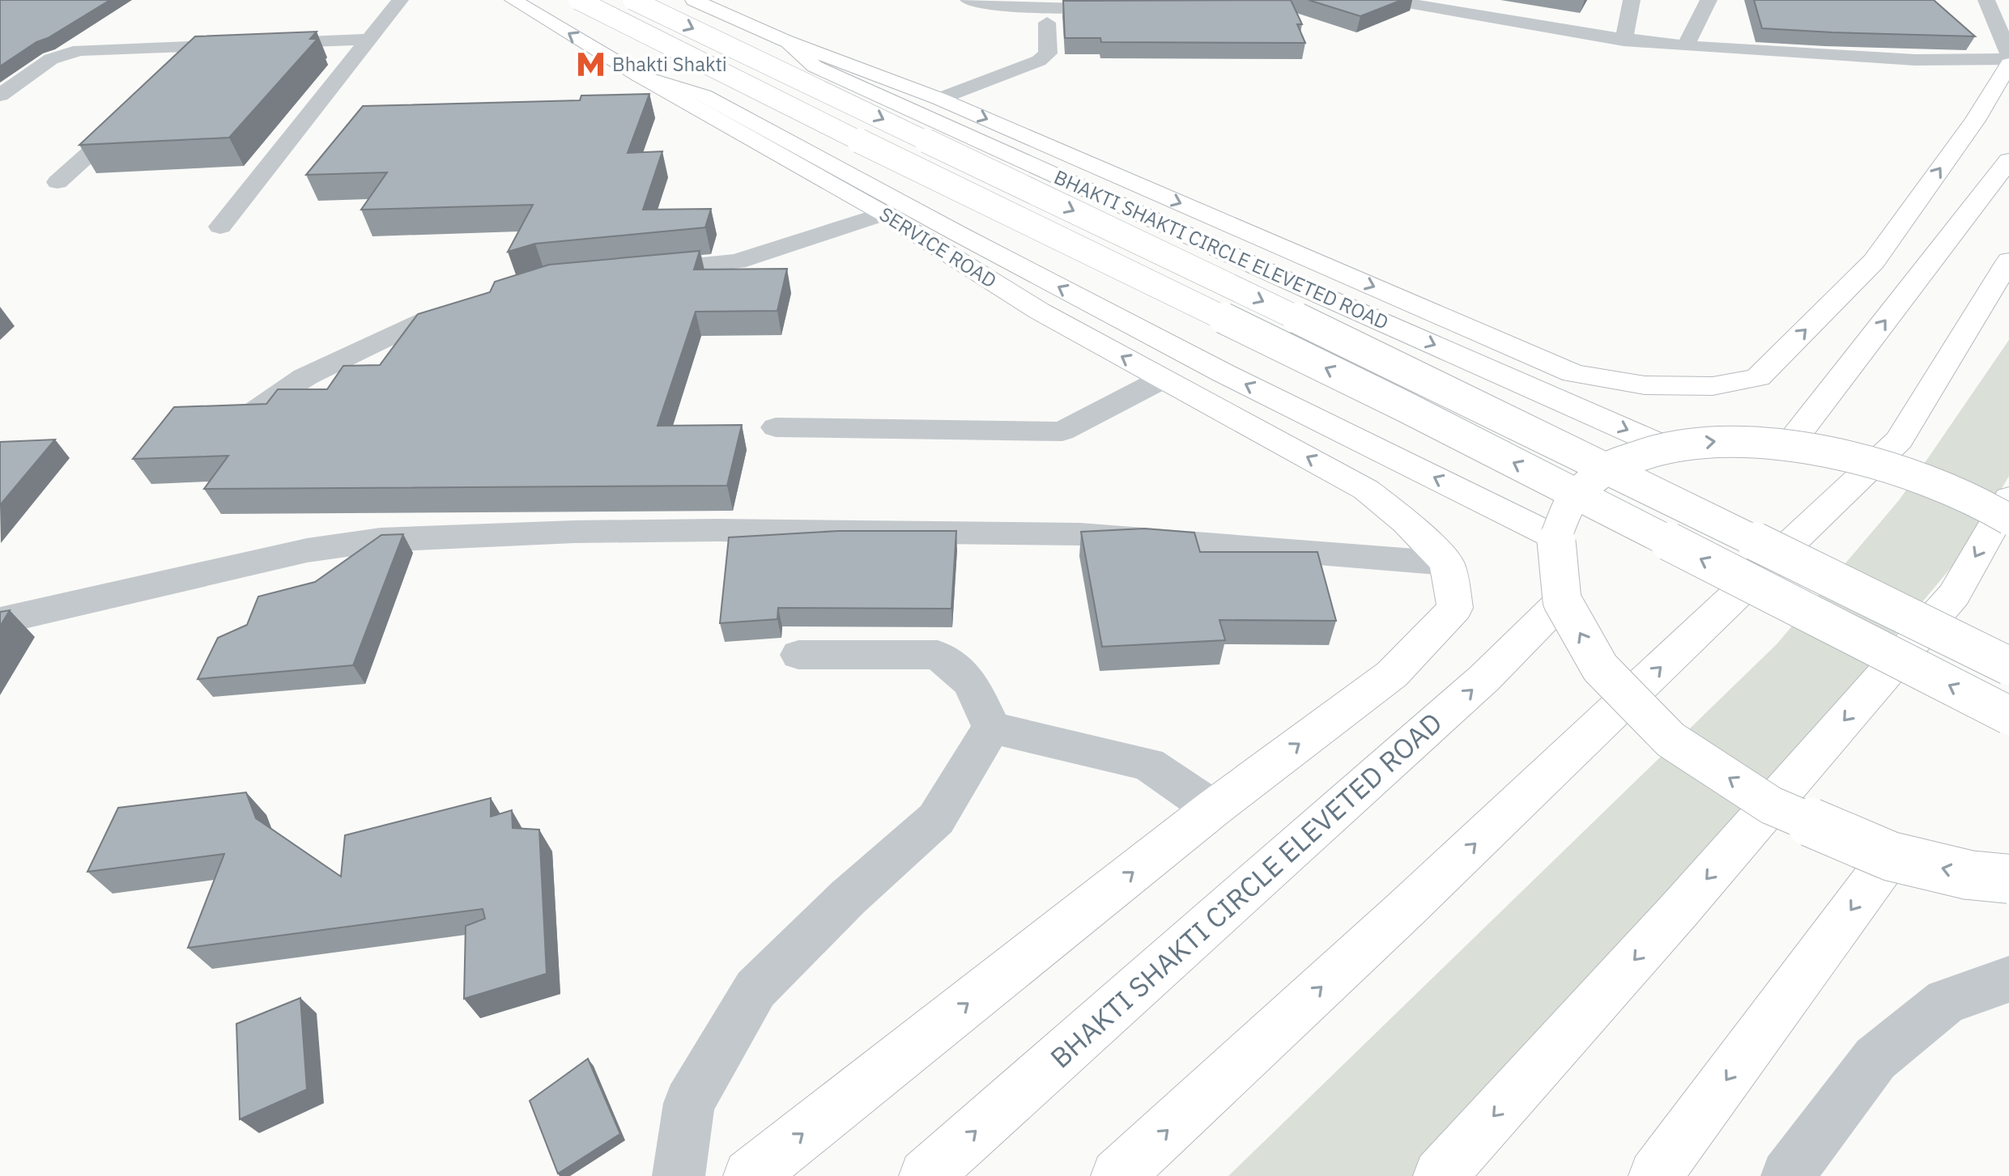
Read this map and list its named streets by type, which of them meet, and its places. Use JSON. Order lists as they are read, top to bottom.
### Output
{
  "streets": {
    "main road": ["SERVICE ROAD", "BHAKTI SHAKTI CIRCLE ELEVETED ROAD"]
  },
  "one_way": ["BHAKTI SHAKTI CIRCLE ELEVETED ROAD"],
  "places": {
    "metro station": ["Bhakti Shakti"]
  }
}
